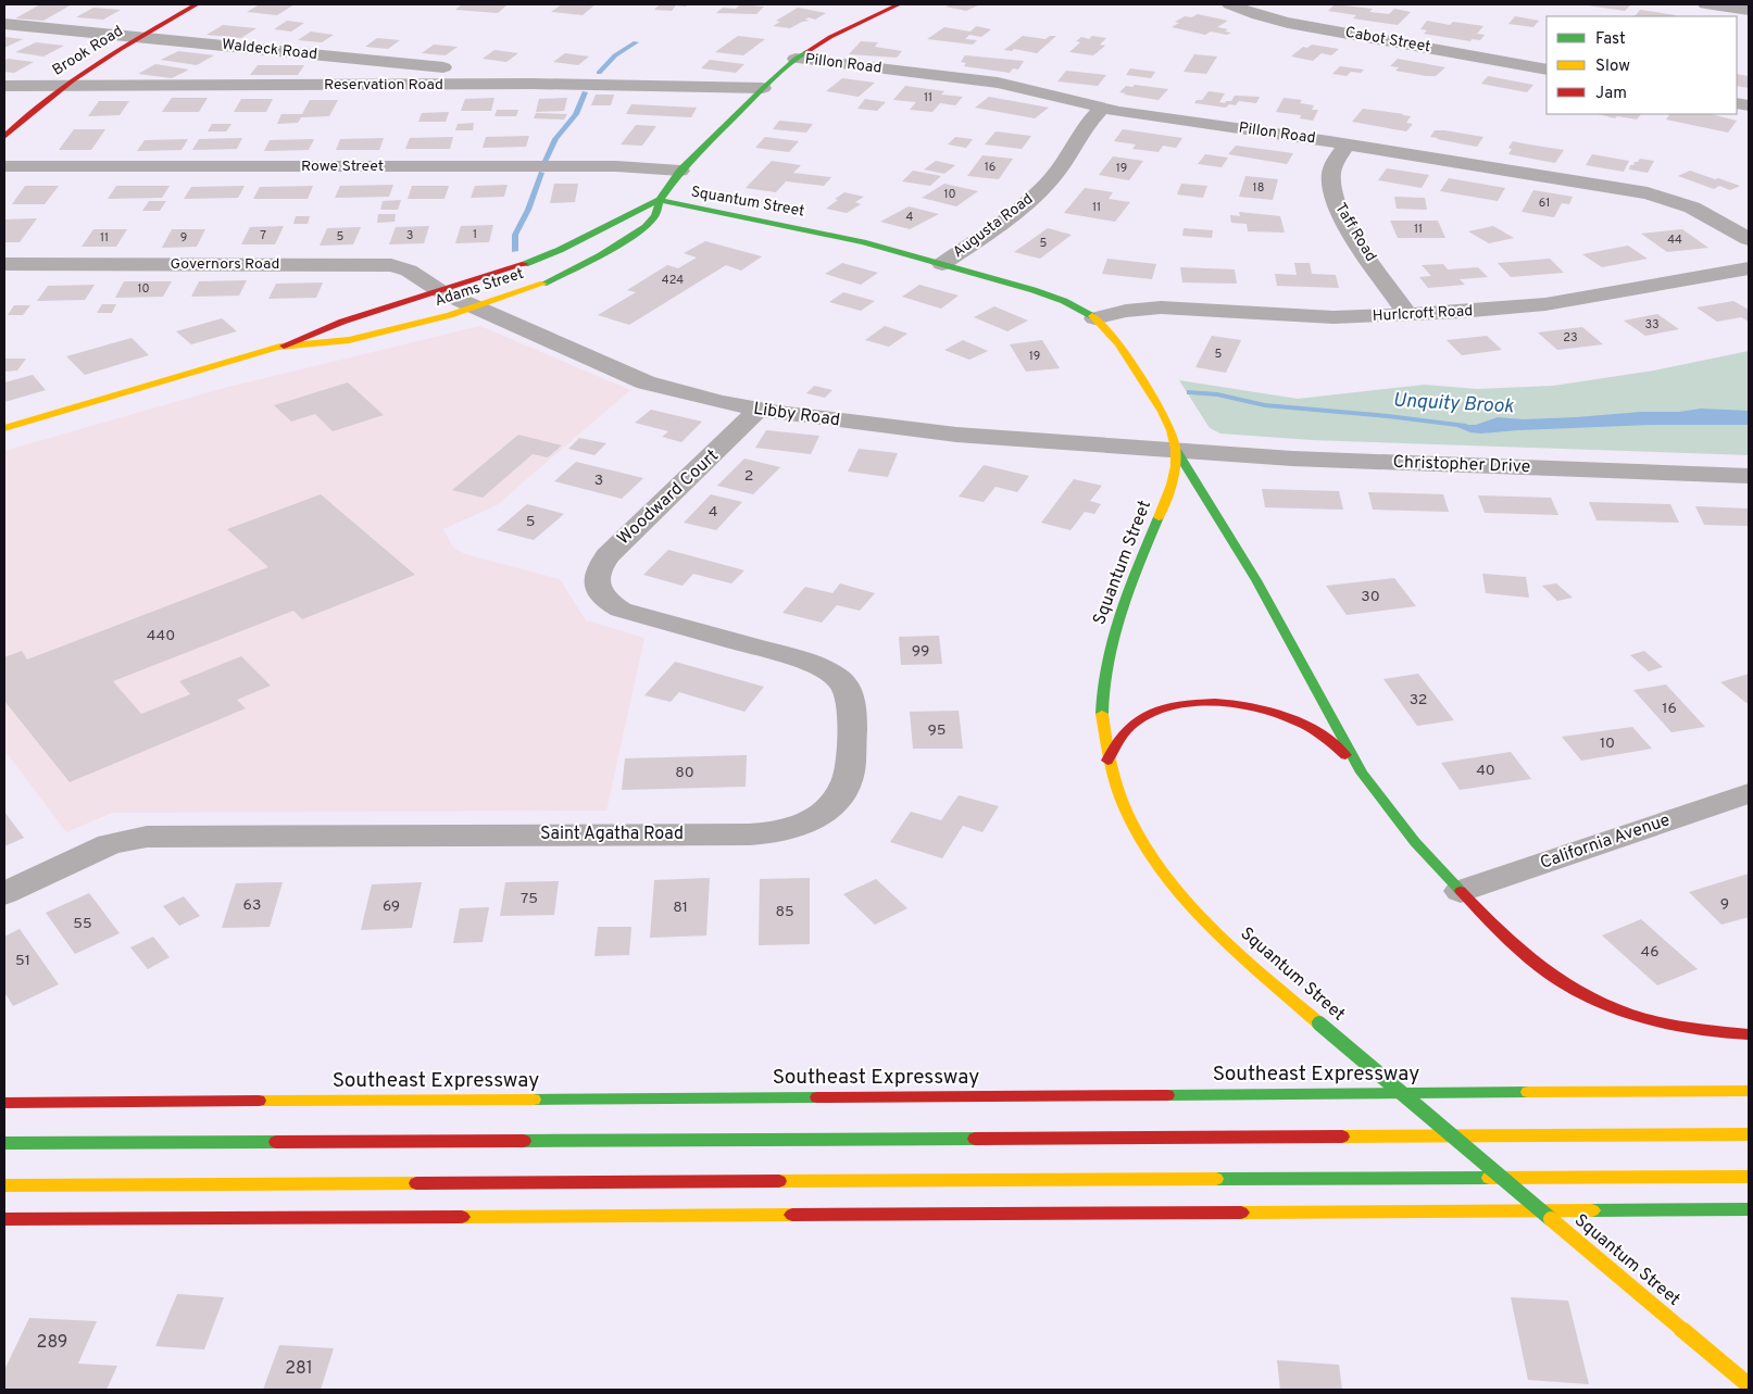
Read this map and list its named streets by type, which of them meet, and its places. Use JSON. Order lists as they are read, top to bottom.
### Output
{
  "streets": {
    "main road": [
      "Brook Road",
      "Squantum Street",
      "Adams Street",
      "Southeast Expressway"
    ],
    "street": [
      "Cabot Street",
      "Waldeck Road",
      "Pillon Road",
      "Reservation Road",
      "Rowe Street",
      "Augusta Road",
      "Taff Road",
      "Governors Road",
      "Hurlcroft Road",
      "Libby Road",
      "Christopher Drive",
      "Woodward Court",
      "Saint Agatha Road",
      "California Avenue"
    ]
  },
  "crossings": [
    ["Waldeck Road", "Brook Road"],
    ["Waldeck Road", "Reservation Road"],
    ["Brook Road", "Reservation Road"],
    ["Pillon Road", "Augusta Road"],
    ["Pillon Road", "Taff Road"],
    ["Pillon Road", "Adams Street"],
    ["Reservation Road", "Adams Street"],
    ["Rowe Street", "Adams Street"],
    ["Squantum Street", "Augusta Road"],
    ["Squantum Street", "Adams Street"],
    ["Squantum Street", "Hurlcroft Road"],
    ["Squantum Street", "Libby Road"],
    ["Squantum Street", "Christopher Drive"],
    ["Squantum Street", "California Avenue"],
    ["Taff Road", "Hurlcroft Road"],
    ["Governors Road", "Adams Street"],
    ["Governors Road", "Libby Road"],
    ["Adams Street", "Libby Road"],
    ["Libby Road", "Christopher Drive"],
    ["Libby Road", "Woodward Court"],
    ["Woodward Court", "Saint Agatha Road"]
  ],
  "water": ["Unquity Brook"],
  "house_numbers": [
    "11",
    "16",
    "19",
    "18",
    "10",
    "61",
    "11",
    "4",
    "11",
    "1",
    "7",
    "3",
    "5",
    "11",
    "9",
    "44",
    "5",
    "424",
    "10",
    "33",
    "23",
    "5",
    "19",
    "2",
    "3",
    "4",
    "5",
    "30",
    "440",
    "99",
    "32",
    "16",
    "95",
    "10",
    "40",
    "80",
    "75",
    "9",
    "63",
    "69",
    "81",
    "85",
    "55",
    "46",
    "51",
    "289",
    "281"
  ],
  "legend": ["Fast", "Slow", "Jam"]
}
